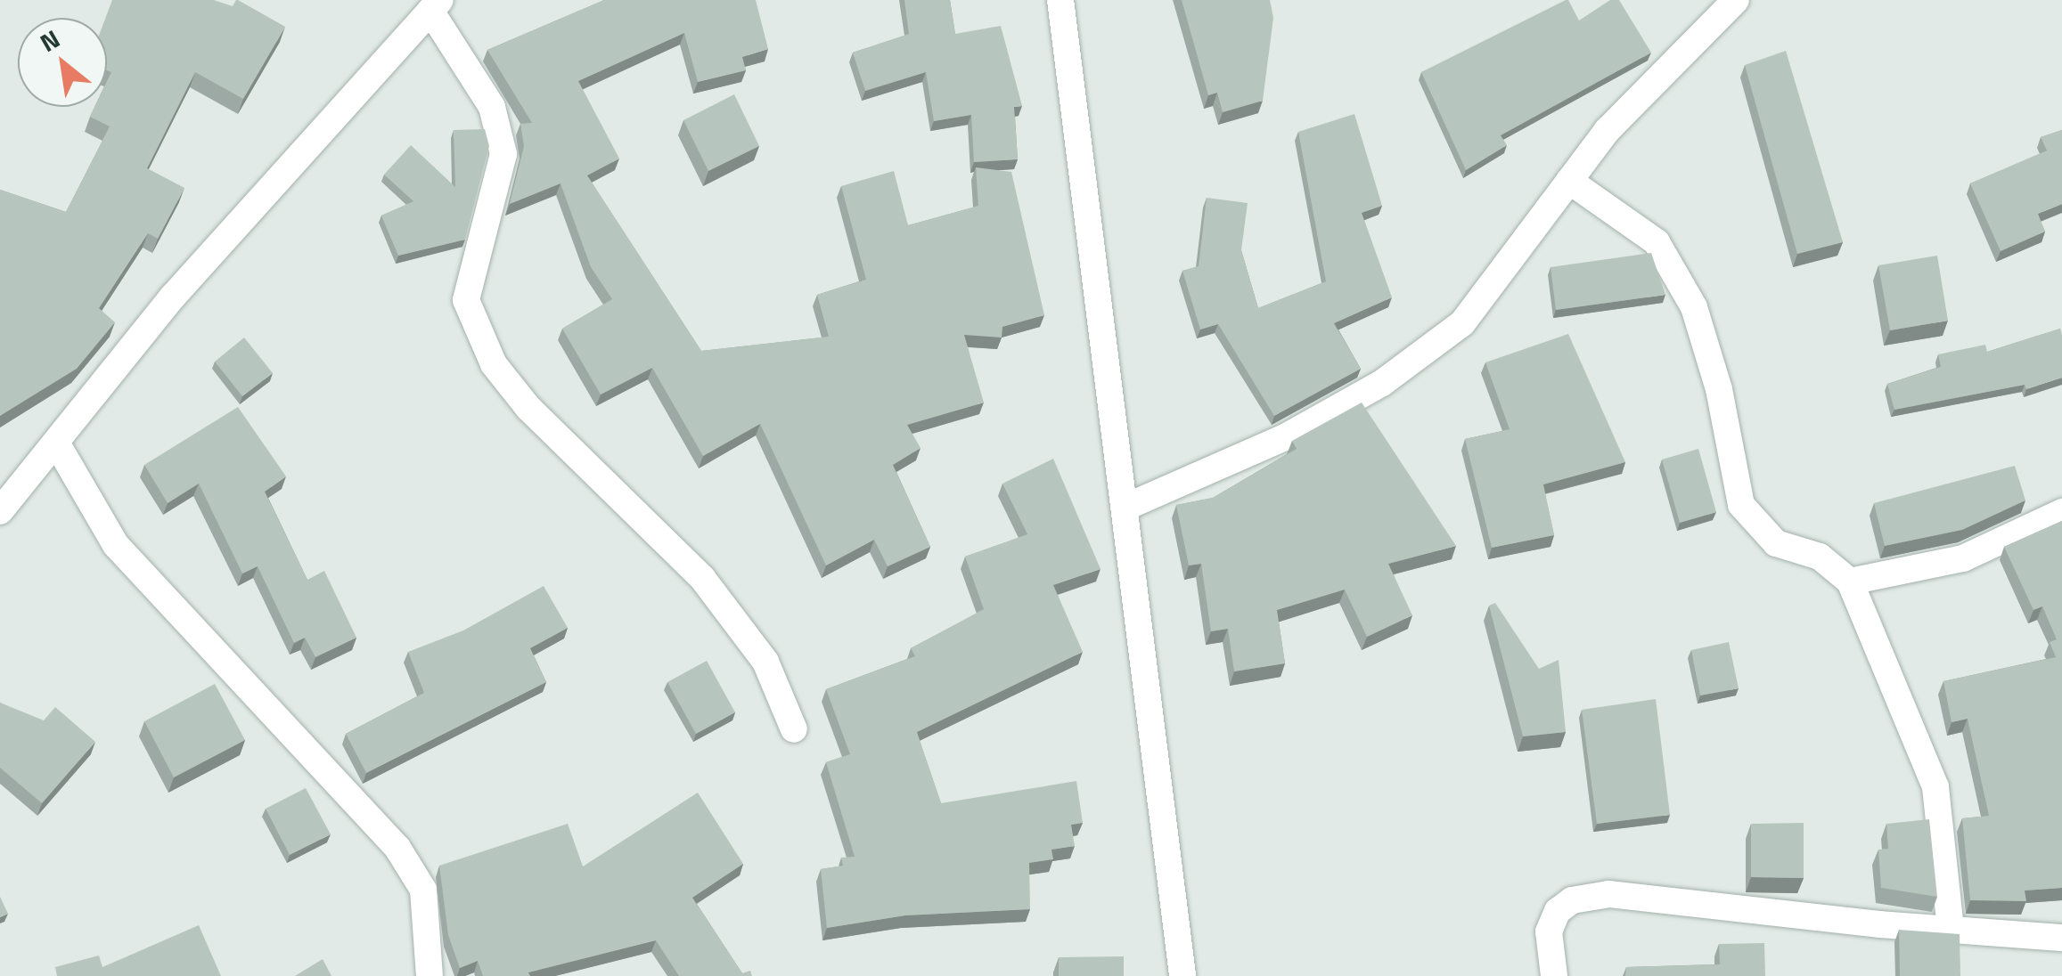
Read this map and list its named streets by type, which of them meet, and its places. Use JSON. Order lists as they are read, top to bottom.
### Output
{
  "north": "top left"
}
